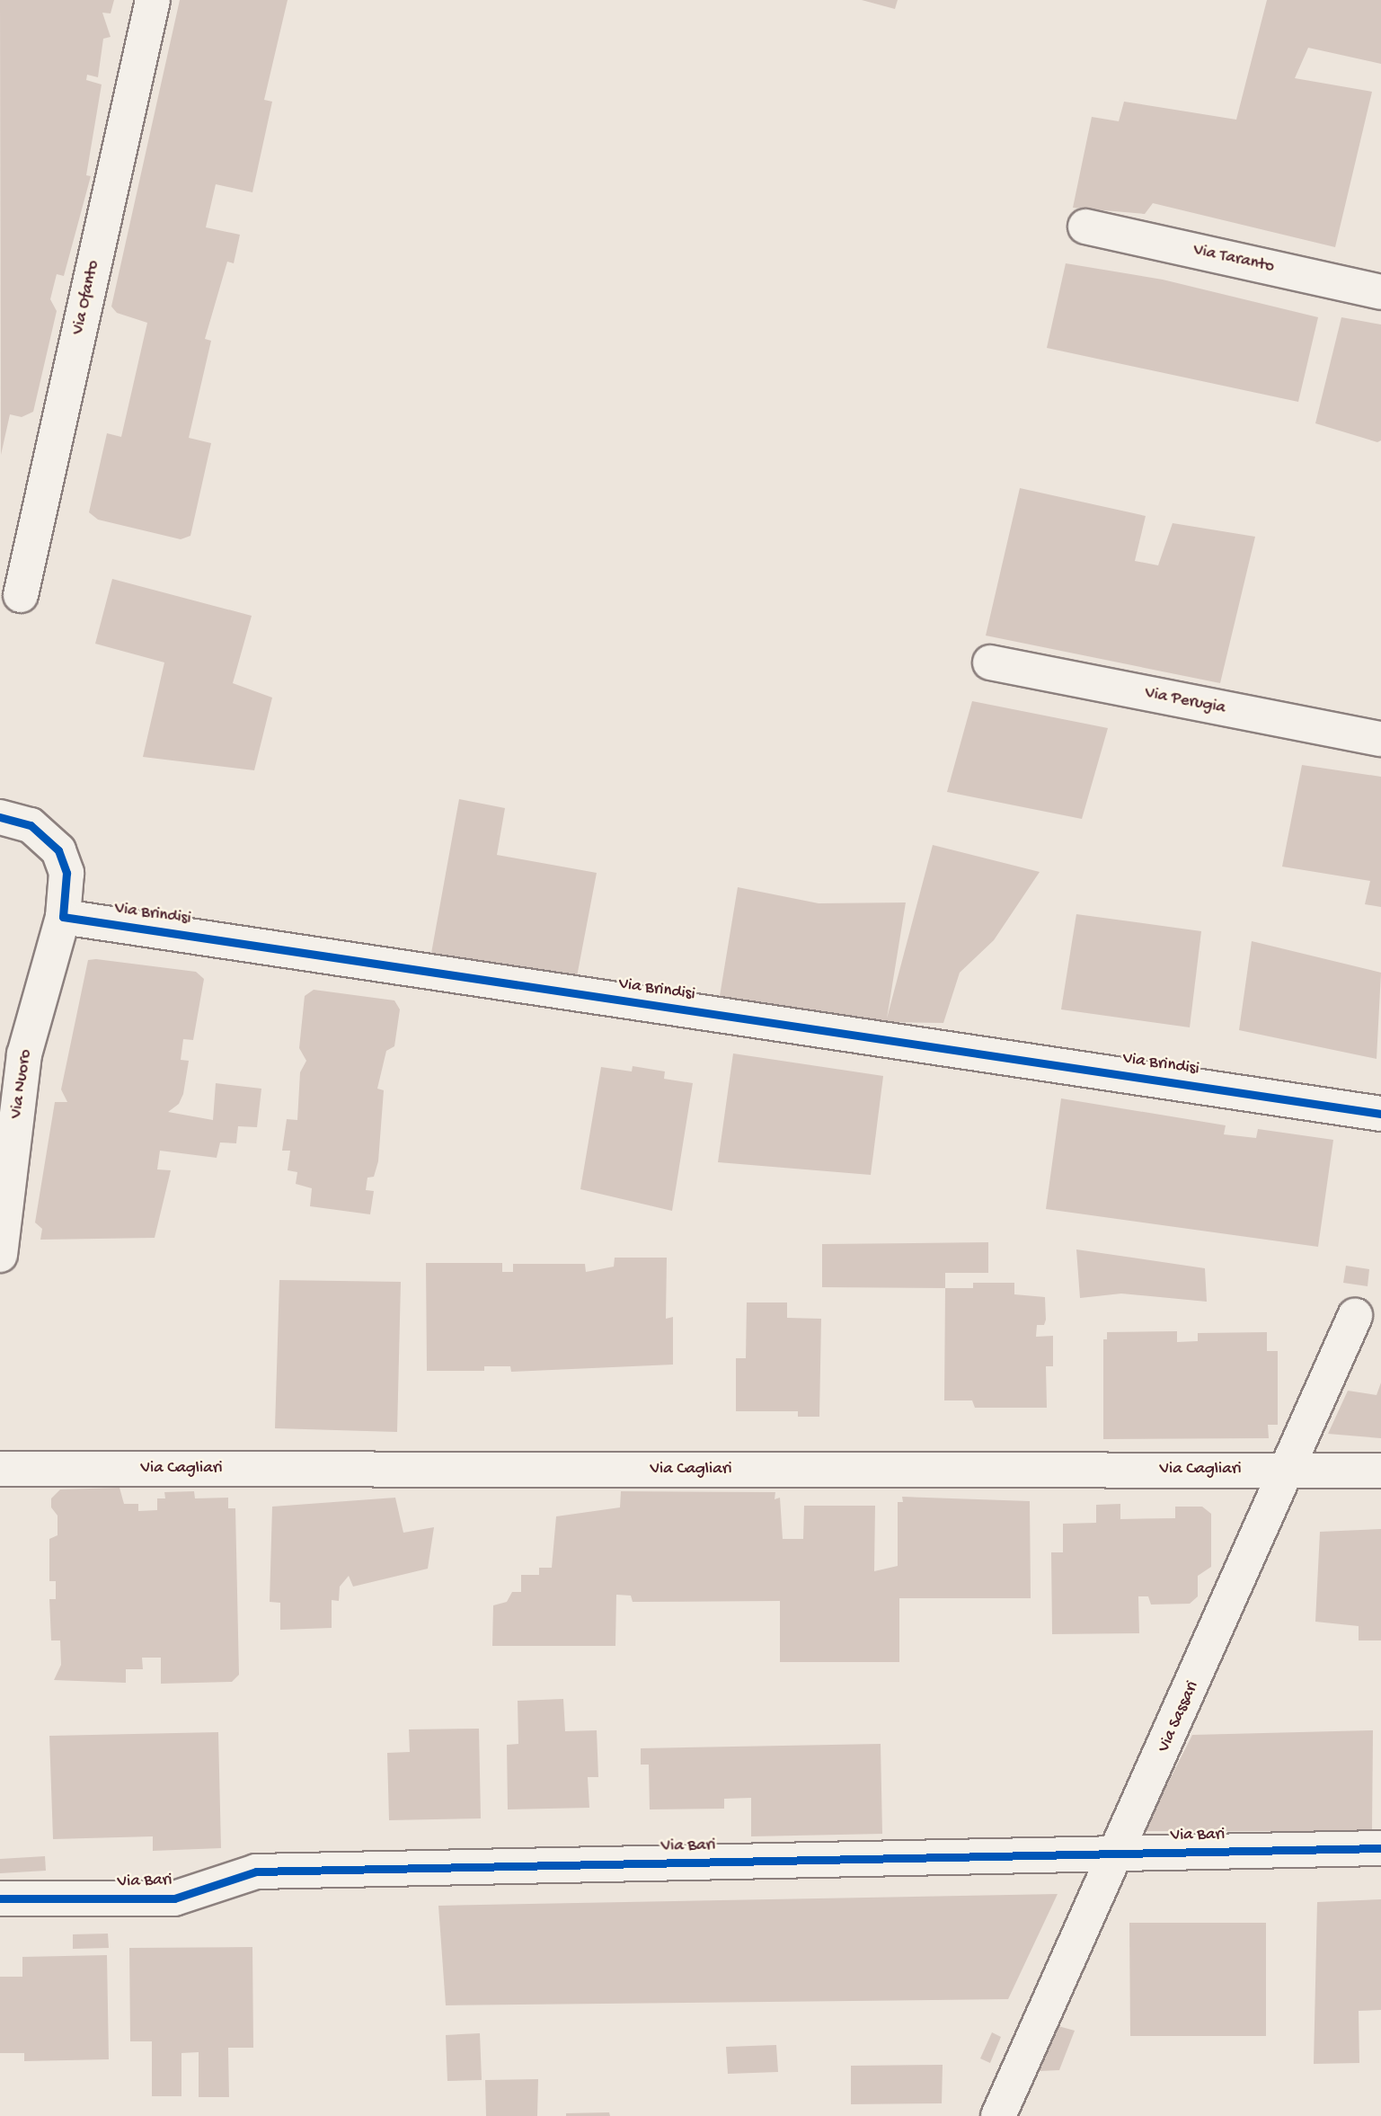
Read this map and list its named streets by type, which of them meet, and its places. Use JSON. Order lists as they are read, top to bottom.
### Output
{
  "streets": {
    "street": [
      "Via Taranto",
      "Via Ofanto",
      "Via Perugia",
      "Via Brindisi",
      "Via Nuoro",
      "Via Cagliari",
      "Via Sassari",
      "Via Bari"
    ]
  },
  "crossings": [
    ["Via Brindisi", "Via Nuoro"],
    ["Via Cagliari", "Via Sassari"],
    ["Via Sassari", "Via Bari"]
  ]
}
